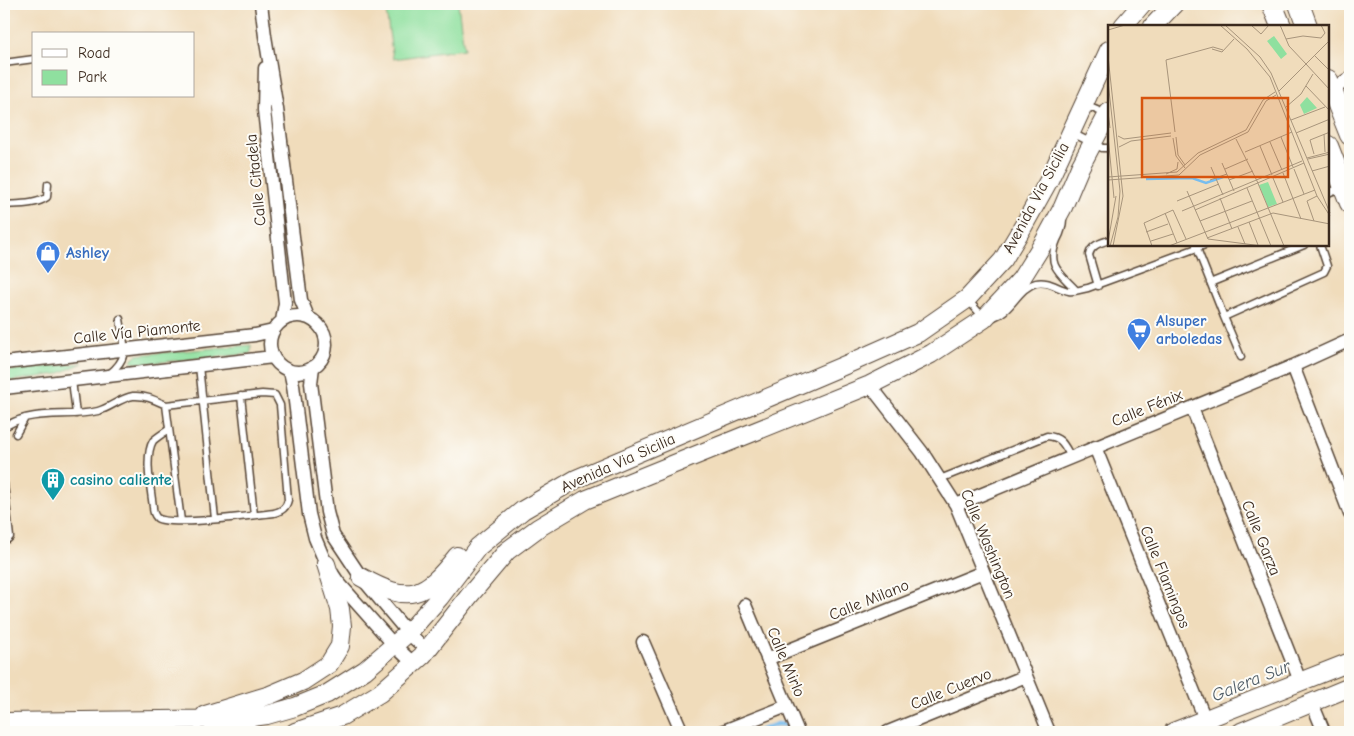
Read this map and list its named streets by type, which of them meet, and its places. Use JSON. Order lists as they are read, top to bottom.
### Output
{
  "streets": {
    "street": [
      "Calle Citadela",
      "Avenida Via Sicilia",
      "Calle Vía Piamonte",
      "Calle Fénix",
      "Calle Garza",
      "Calle Washington",
      "Calle Flamingos",
      "Calle Milano",
      "Calle Mirlo",
      "Calle Cuervo"
    ]
  },
  "crossings": [
    ["Calle Citadela", "Calle Vía Piamonte"],
    ["Avenida Via Sicilia", "Calle Washington"],
    ["Calle Fénix", "Calle Garza"],
    ["Calle Fénix", "Calle Washington"],
    ["Calle Fénix", "Calle Flamingos"],
    ["Calle Washington", "Calle Milano"],
    ["Calle Washington", "Calle Cuervo"],
    ["Calle Milano", "Calle Mirlo"]
  ],
  "water": ["Galera Sur"],
  "places": {
    "shop": ["Ashley"],
    "supermarket": ["Alsuper arboledas"],
    "building": ["casino caliente"]
  },
  "legend": ["Road", "Park"]
}
